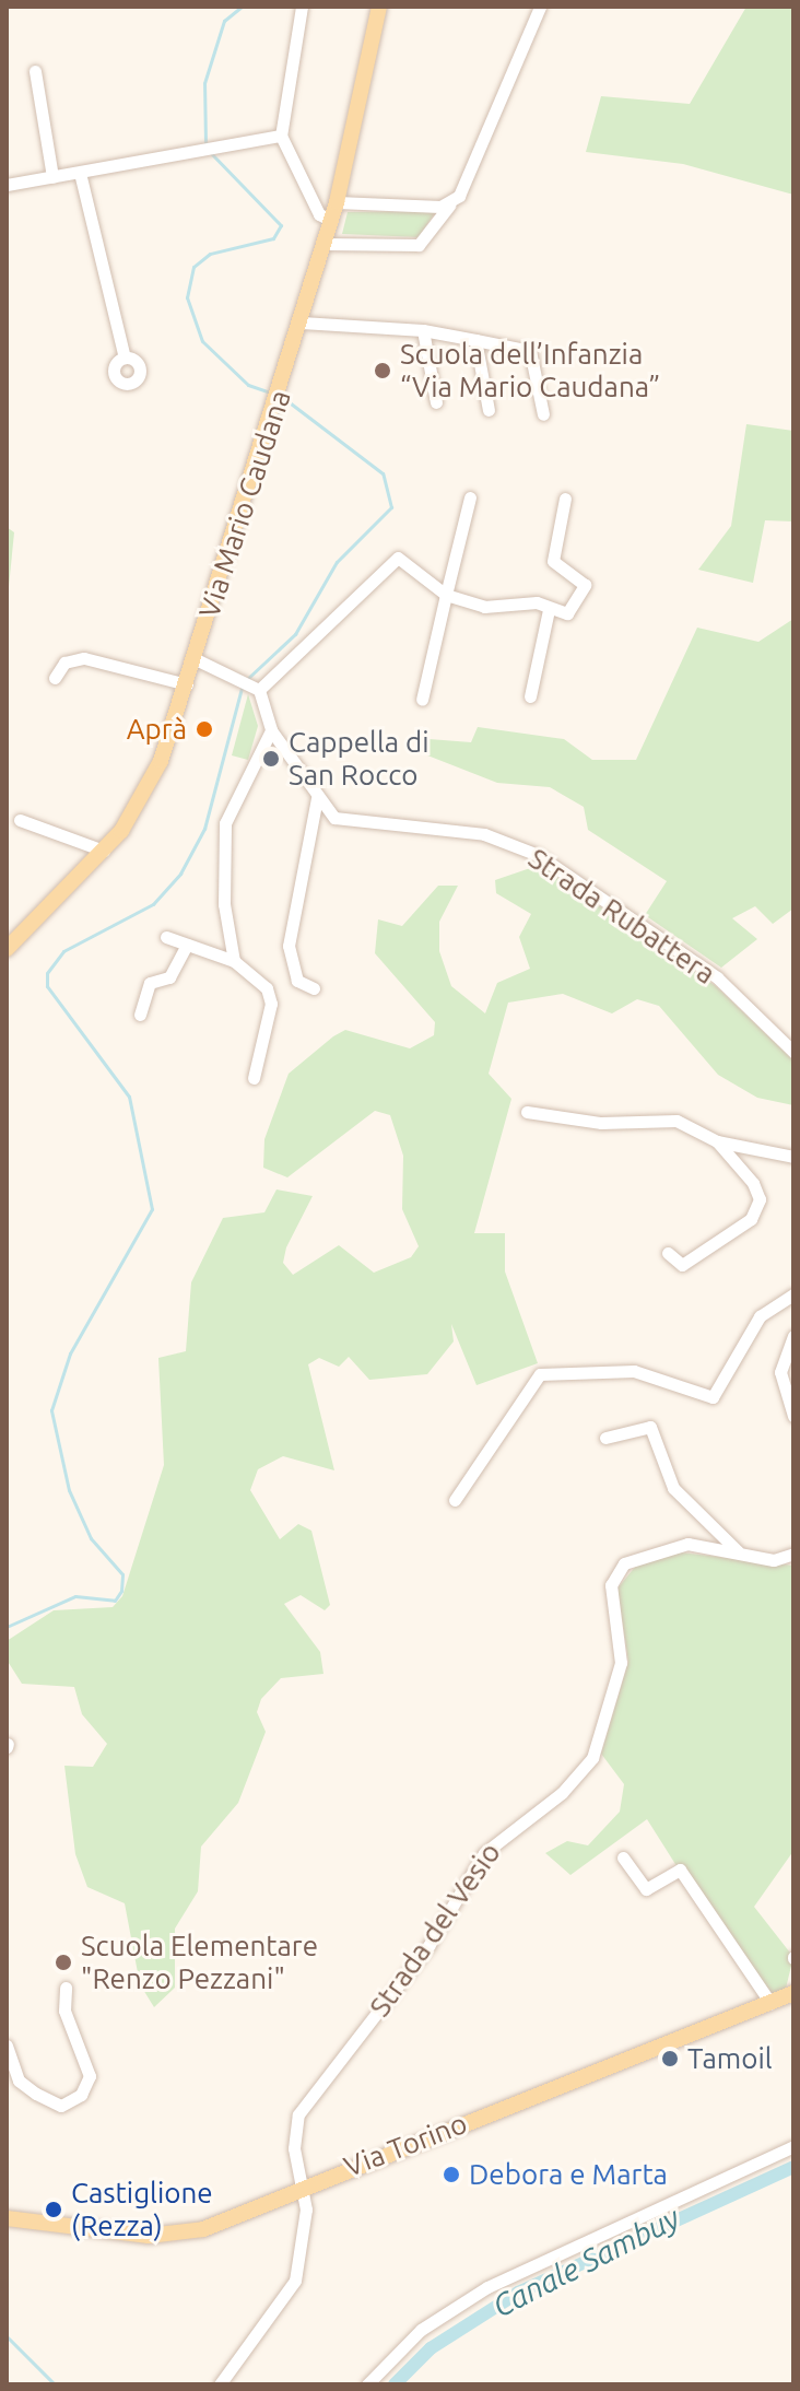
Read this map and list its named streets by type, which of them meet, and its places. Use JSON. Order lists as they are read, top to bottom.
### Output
{
  "streets": {
    "main road": ["Via Mario Caudana", "Via Torino"],
    "street": ["Strada Rubattera", "Strada del Vesio"]
  },
  "crossings": [
    ["Strada del Vesio", "Via Torino"]
  ],
  "water": ["Canale Sambuy"],
  "places": [
    "Scuola dell’Infanzia “Via Mario Caudana”",
    "Aprà",
    "Cappella di San Rocco",
    "Scuola Elementare \"Renzo Pezzani\"",
    "Tamoil",
    "Debora e Marta",
    "Castiglione (Rezza)"
  ]
}
